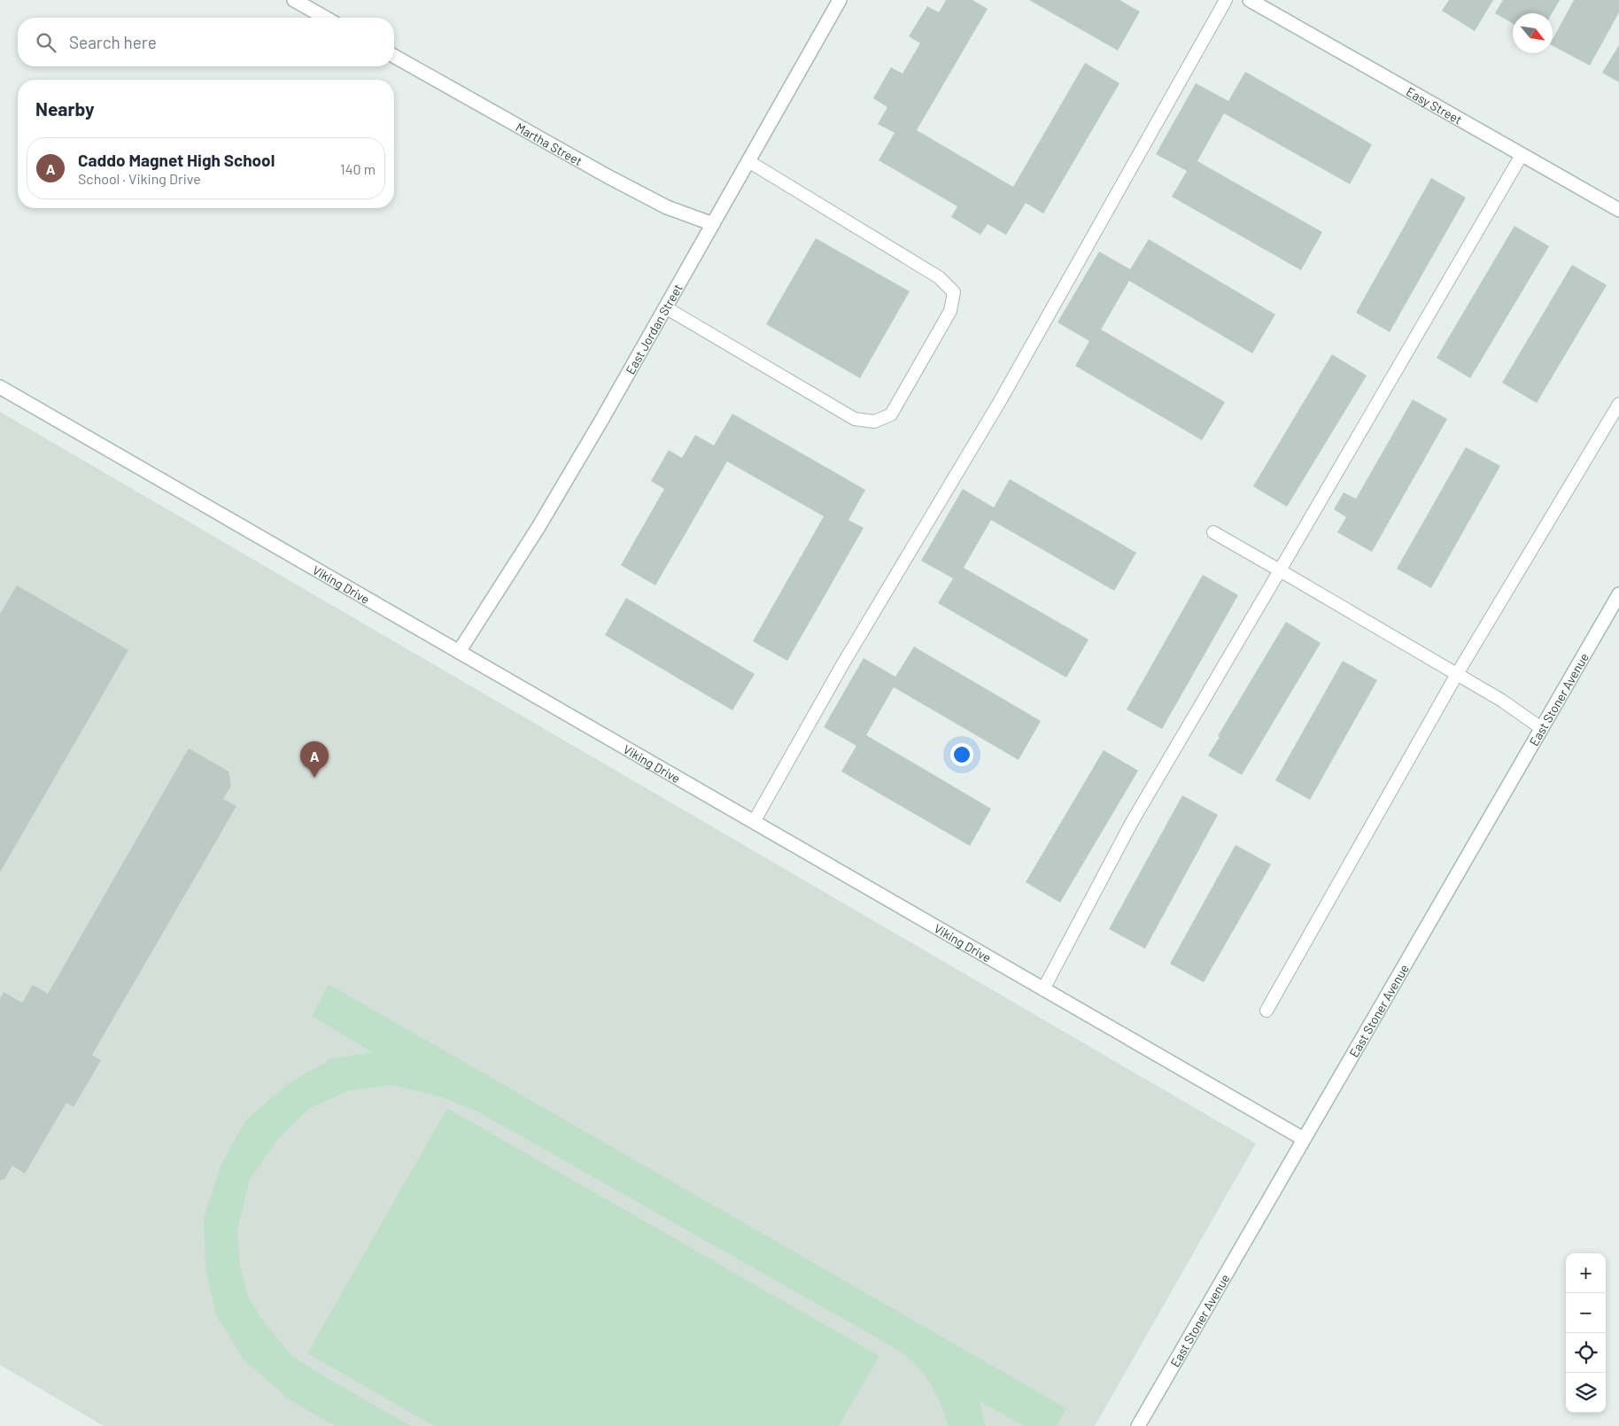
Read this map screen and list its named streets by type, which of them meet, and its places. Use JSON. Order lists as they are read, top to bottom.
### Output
{
  "streets": {
    "street": [
      "Easy Street",
      "Martha Street",
      "East Jordan Street",
      "Viking Drive",
      "East Stoner Avenue"
    ]
  },
  "crossings": [
    ["Martha Street", "East Jordan Street"],
    ["East Jordan Street", "Viking Drive"],
    ["Viking Drive", "East Stoner Avenue"]
  ],
  "north": "bottom right",
  "page": {
    "search": "Search here",
    "heading": "Nearby",
    "list": [
      {
        "mark": "A",
        "name": "Caddo Magnet High School",
        "note": "School · Viking Drive",
        "value": "140 m"
      }
    ],
    "pins": "A",
    "map_buttons": ["+", "−"]
  }
}
